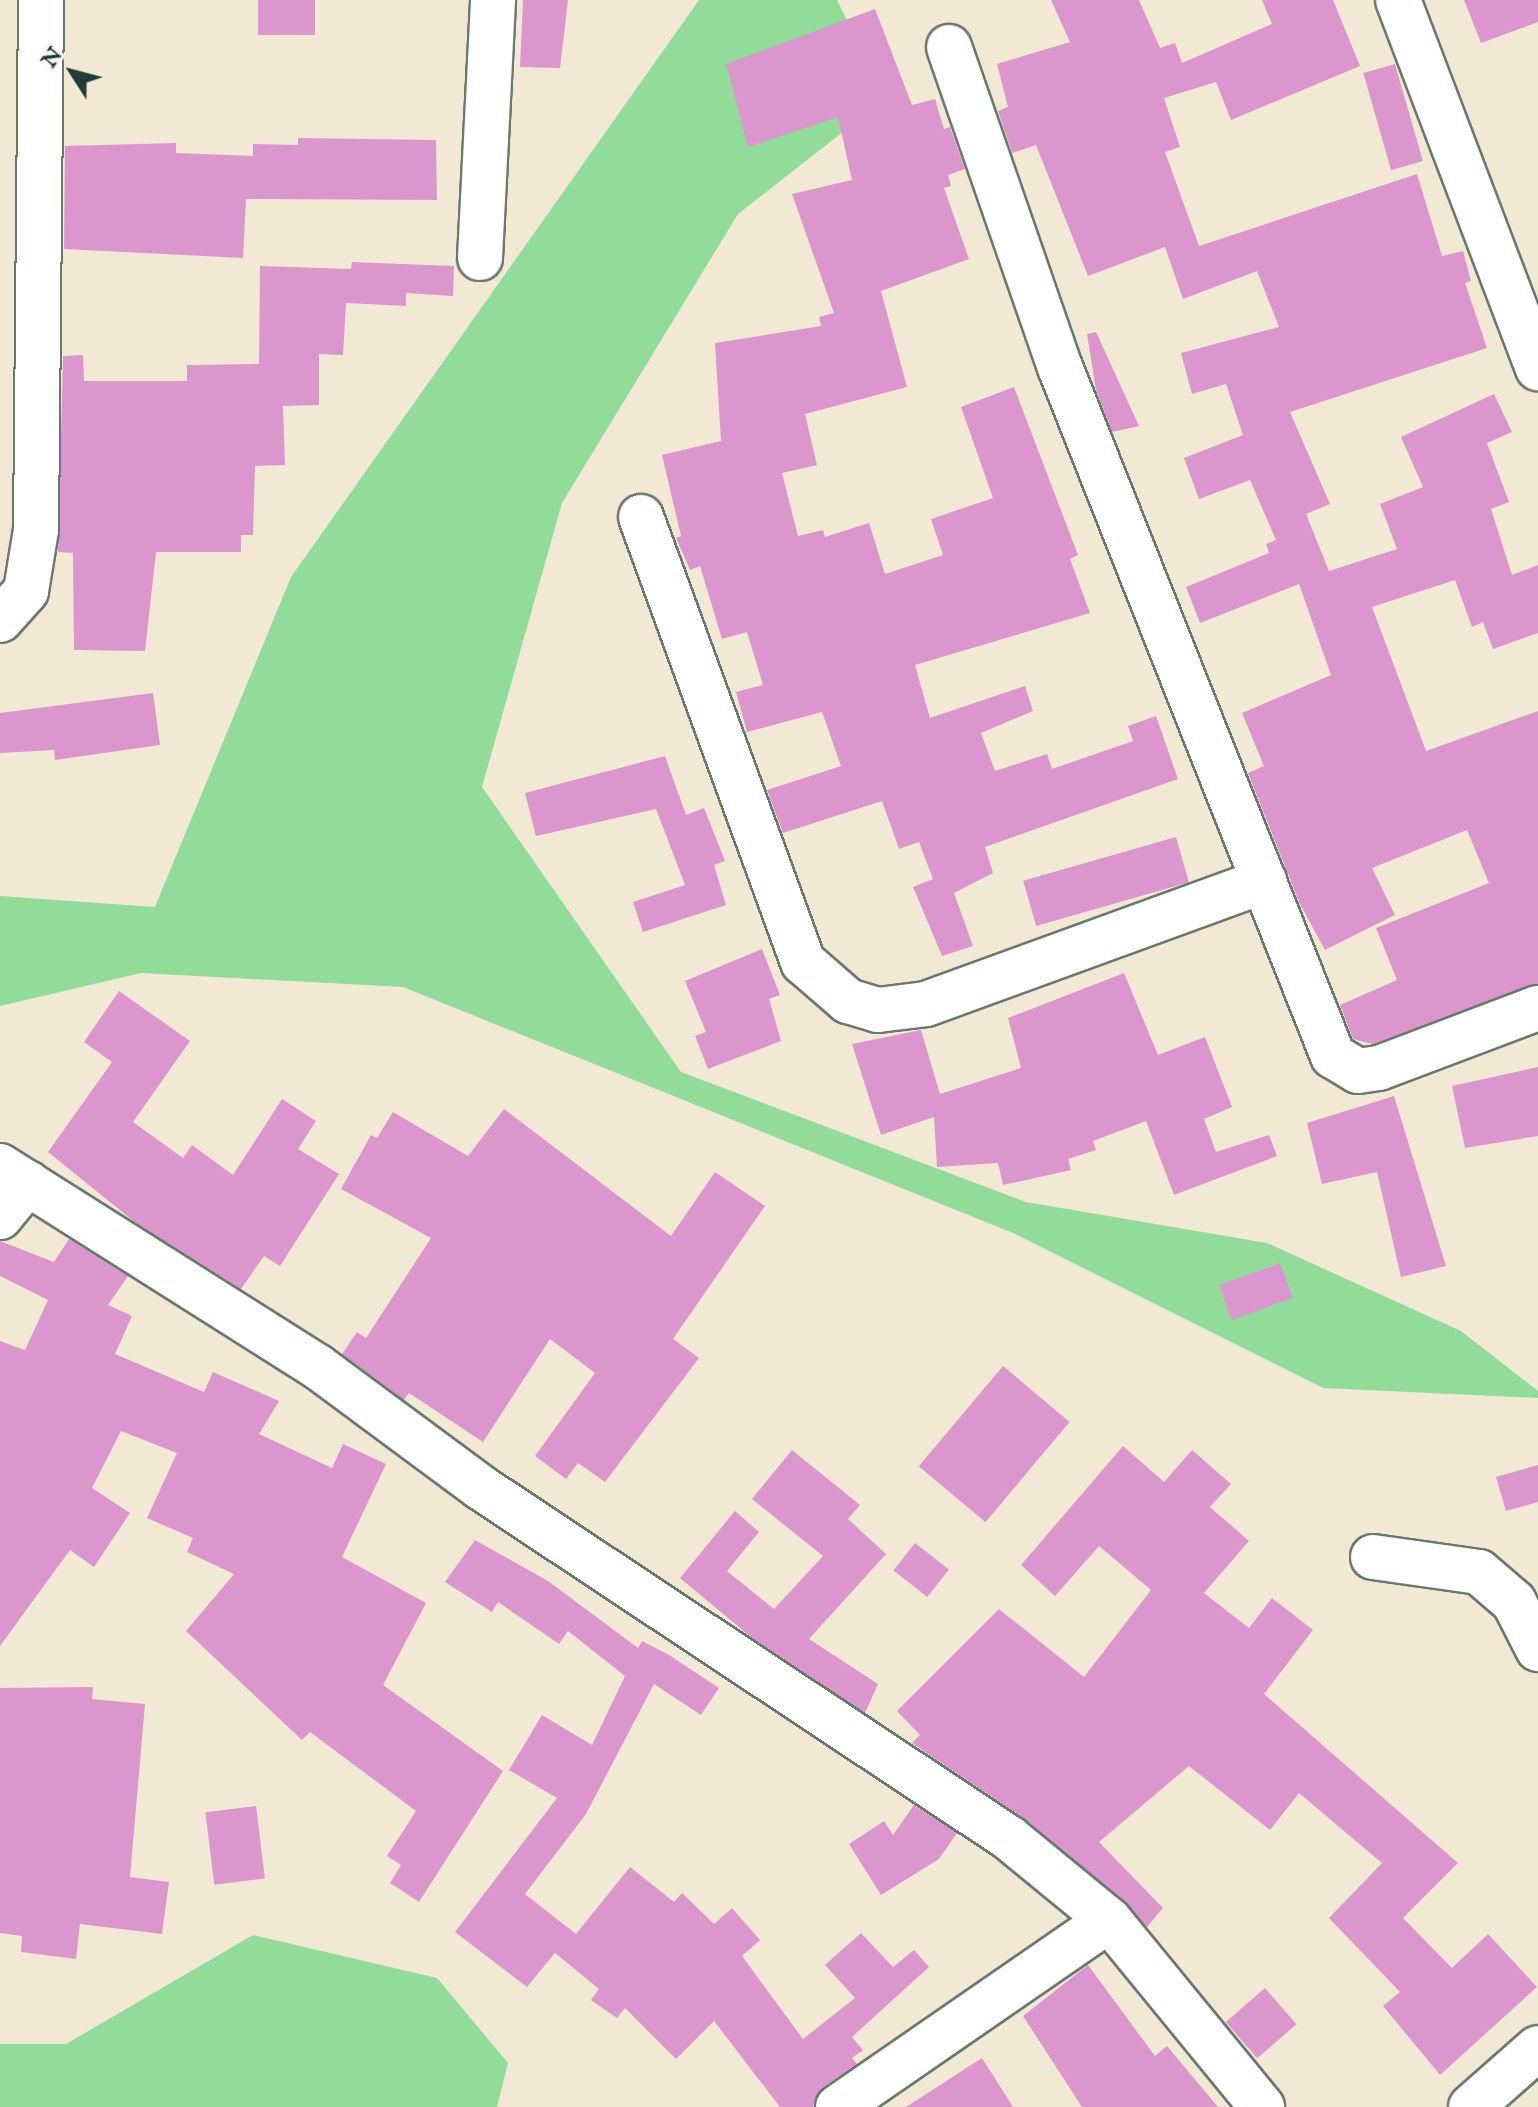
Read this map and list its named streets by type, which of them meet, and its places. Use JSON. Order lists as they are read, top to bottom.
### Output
{
  "north": "top left"
}
